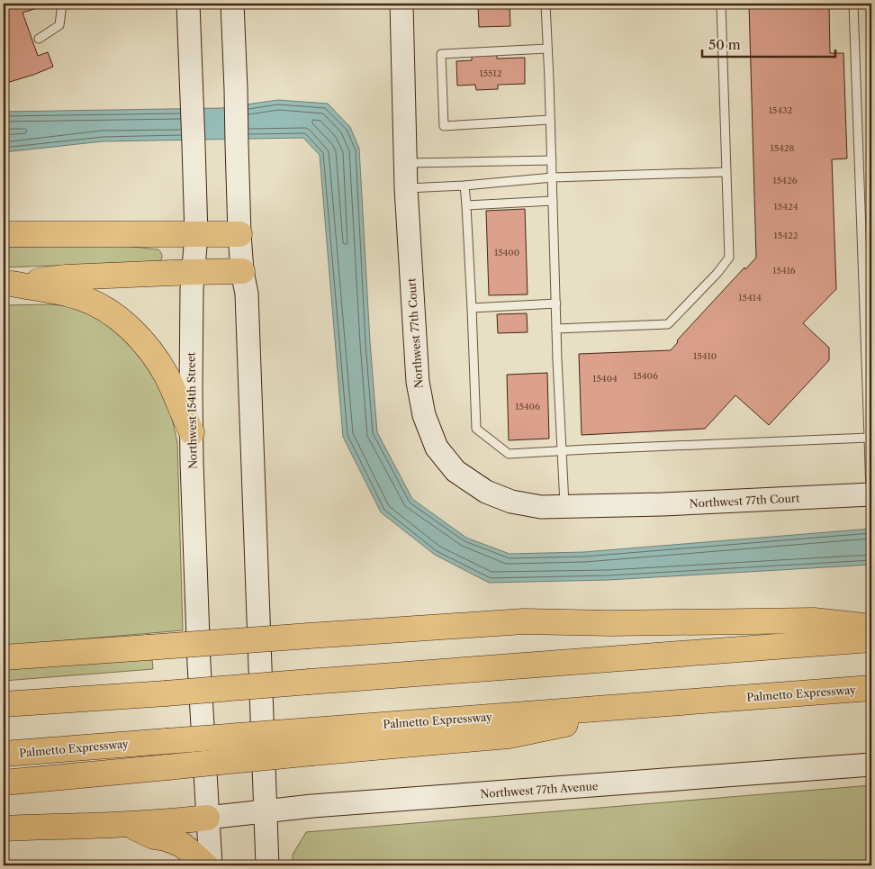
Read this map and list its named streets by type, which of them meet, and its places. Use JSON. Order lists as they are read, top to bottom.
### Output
{
  "streets": {
    "highway": ["Palmetto Expressway"],
    "main road": ["Northwest 77th Court", "Northwest 154th Street", "Northwest 77th Avenue"]
  },
  "crossings": [
    ["Northwest 154th Street", "Northwest 77th Avenue"]
  ],
  "house_numbers": [
    "15512",
    "15432",
    "15428",
    "15426",
    "15424",
    "15422",
    "15400",
    "15416",
    "15414",
    "15410",
    "15406",
    "15404",
    "15406"
  ],
  "scale_bar": "50 m"
}
